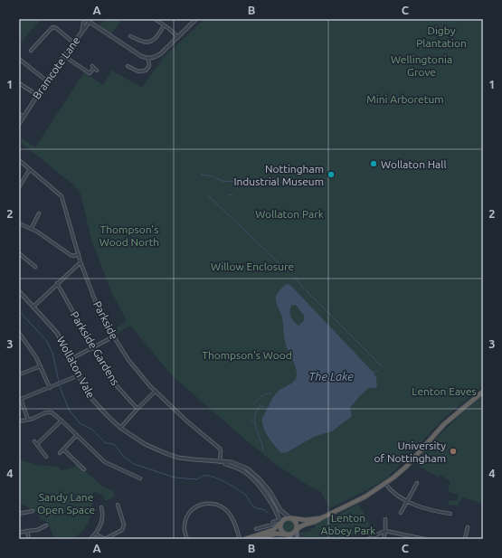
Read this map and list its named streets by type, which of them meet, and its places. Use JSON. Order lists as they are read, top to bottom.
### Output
{
  "streets": {
    "street": [
      "Bramcote Lane",
      "Parkside",
      "Parkside Gardens",
      "Wollaton Vale"
    ]
  },
  "crossings": [
    ["Parkside", "Wollaton Vale"]
  ],
  "water": ["The Lake"],
  "parks": [
    "Digby Plantation",
    "Wellingtonia Grove",
    "Mini Arboretum",
    "Wollaton Park",
    "Thompson's Wood North",
    "Willow Enclosure",
    "Thompson's Wood",
    "Lenton Eaves",
    "Sandy Lane Open Space",
    "Lenton Abbey Park"
  ],
  "places": ["Wollaton Hall", "Nottingham Industrial Museum", "University of Nottingham"],
  "grid": {
    "columns": ["A", "B", "C"],
    "rows": [
      "1",
      "2",
      "3",
      "4"
    ]
  }
}
